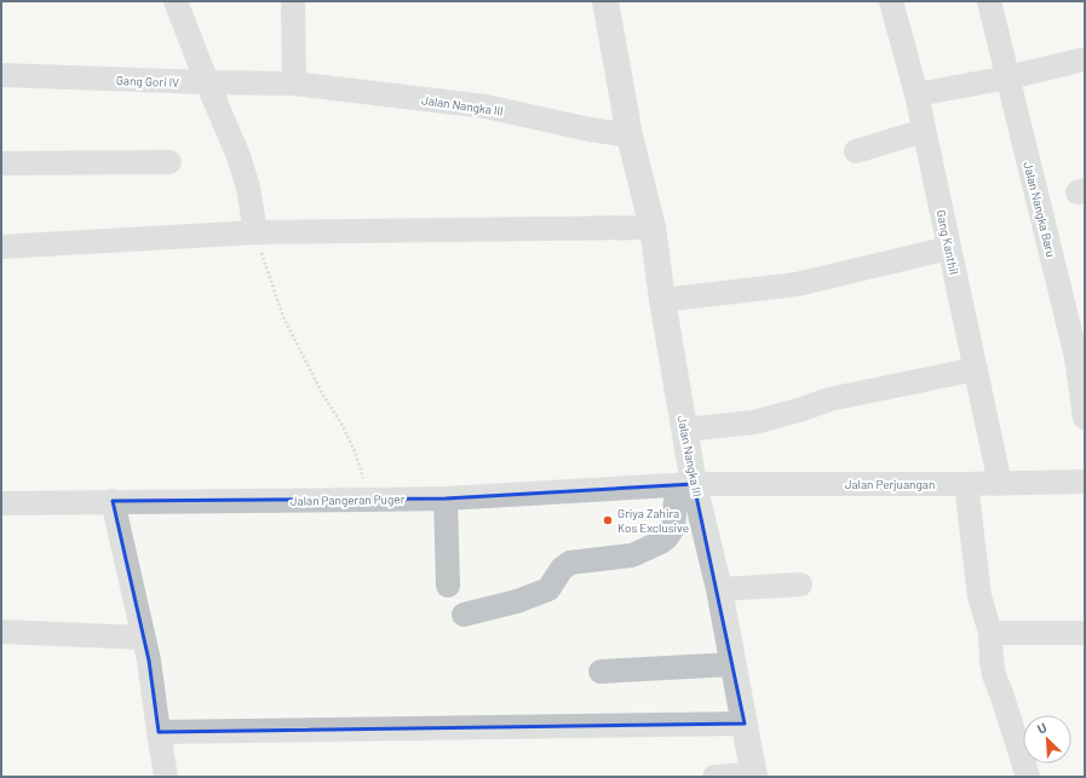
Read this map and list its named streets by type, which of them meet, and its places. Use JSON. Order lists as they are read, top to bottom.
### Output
{
  "streets": {
    "street": [
      "Gang Gori IV",
      "Jalan Nangka III",
      "Jalan Nangka Baru",
      "Gang Kanthil",
      "Jalan Perjuangan",
      "Jalan Pangeran Puger"
    ]
  },
  "crossings": [
    ["Gang Gori IV", "Jalan Nangka III"],
    ["Jalan Nangka III", "Jalan Perjuangan"],
    ["Jalan Nangka III", "Jalan Pangeran Puger"],
    ["Gang Kanthil", "Jalan Perjuangan"],
    ["Jalan Perjuangan", "Jalan Pangeran Puger"]
  ],
  "places": ["Griya Zahira Kos Exclusive"],
  "north": "top left"
}
